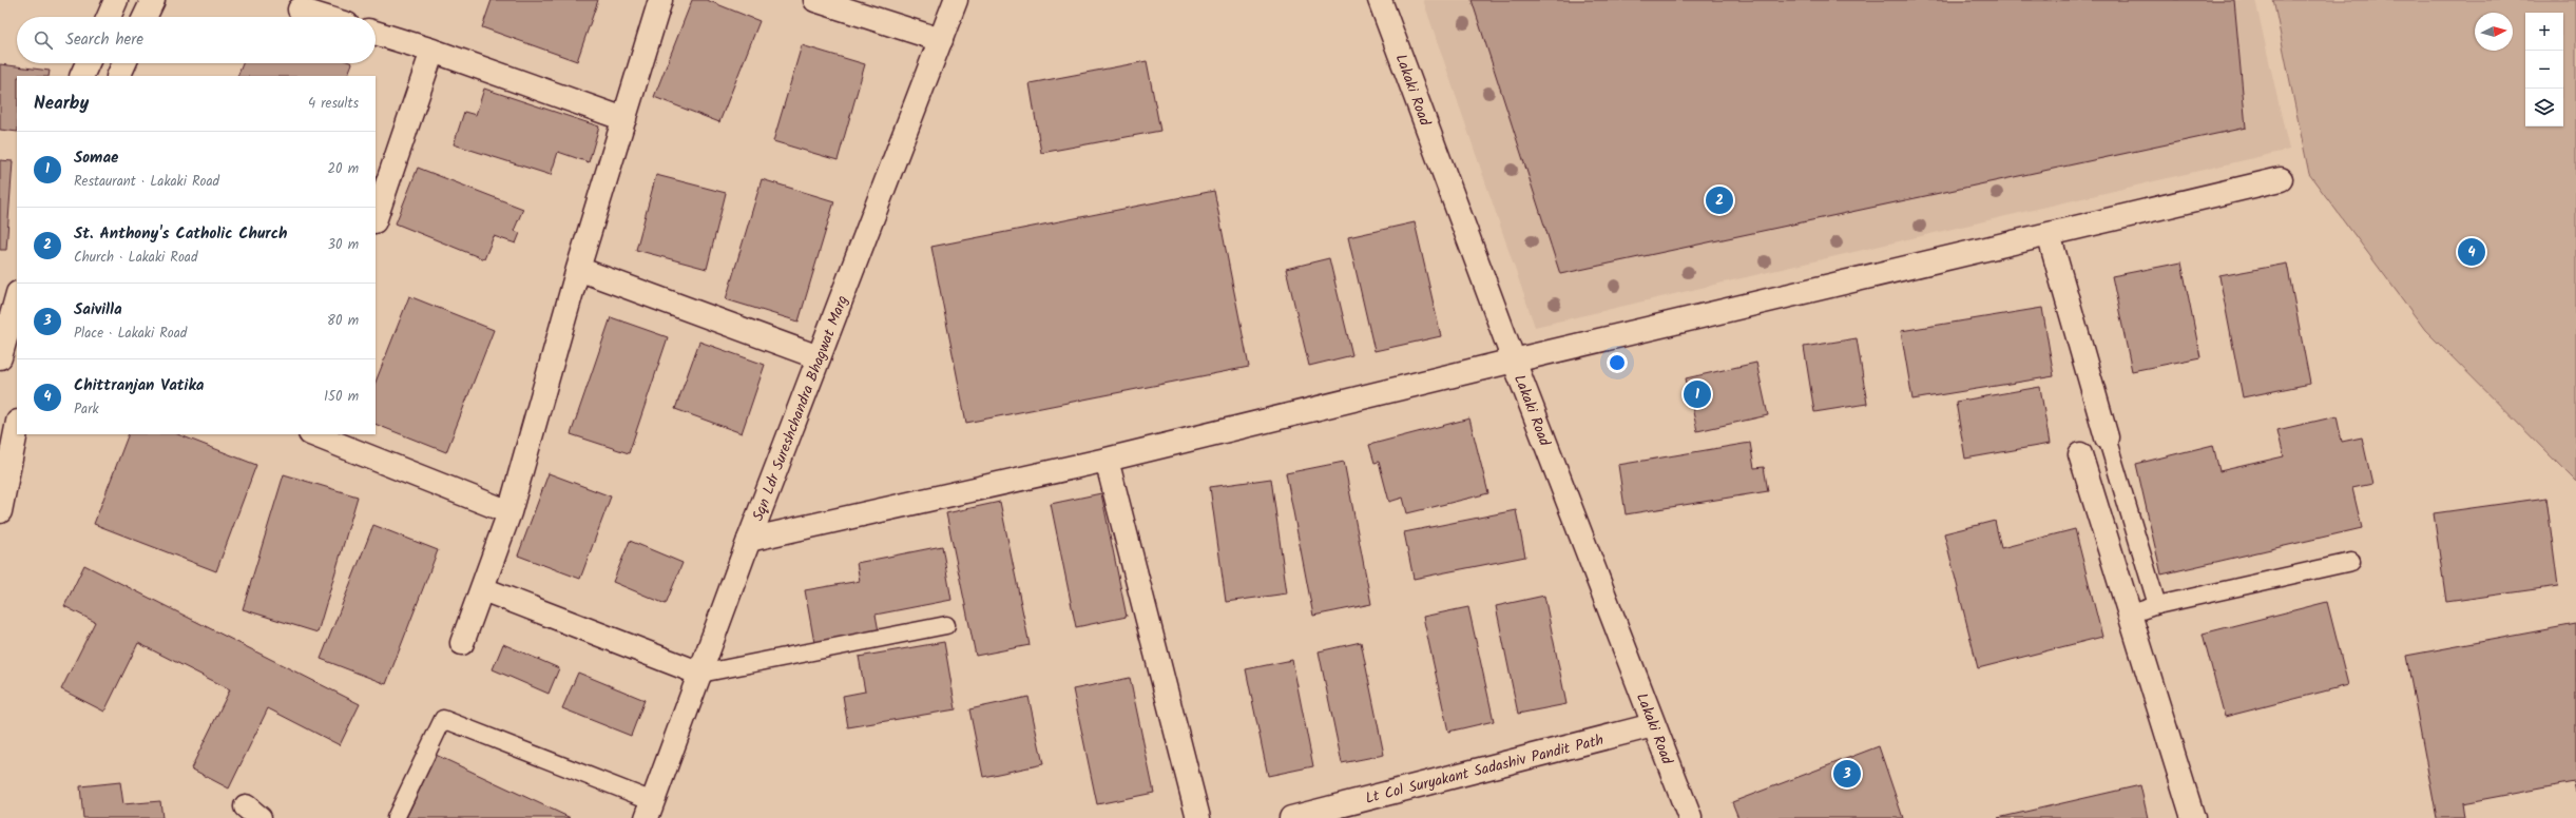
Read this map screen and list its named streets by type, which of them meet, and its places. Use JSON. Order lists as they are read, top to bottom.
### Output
{
  "streets": {
    "street": ["Lakaki Road", "Sqn Ldr Sureshchandra Bhagwat Marg", "Lt Col Suryakant Sadashiv Pandit Path"]
  },
  "crossings": [
    ["Lakaki Road", "Lt Col Suryakant Sadashiv Pandit Path"]
  ],
  "north": "right",
  "page": {
    "map_buttons": ["+", "−"],
    "search": "Search here",
    "heading": ["Nearby", "4 results"],
    "list": [
      {
        "mark": "1",
        "name": "Somae",
        "note": "Restaurant · Lakaki Road",
        "value": "20 m"
      },
      {
        "mark": "2",
        "name": "St. Anthony's Catholic Church",
        "note": "Church · Lakaki Road",
        "value": "30 m"
      },
      {
        "mark": "3",
        "name": "Saivilla",
        "note": "Place · Lakaki Road",
        "value": "80 m"
      },
      {
        "mark": "4",
        "name": "Chittranjan Vatika",
        "note": "Park",
        "value": "150 m"
      }
    ],
    "pins": [
      "2",
      "4",
      "1",
      "3"
    ]
  }
}
